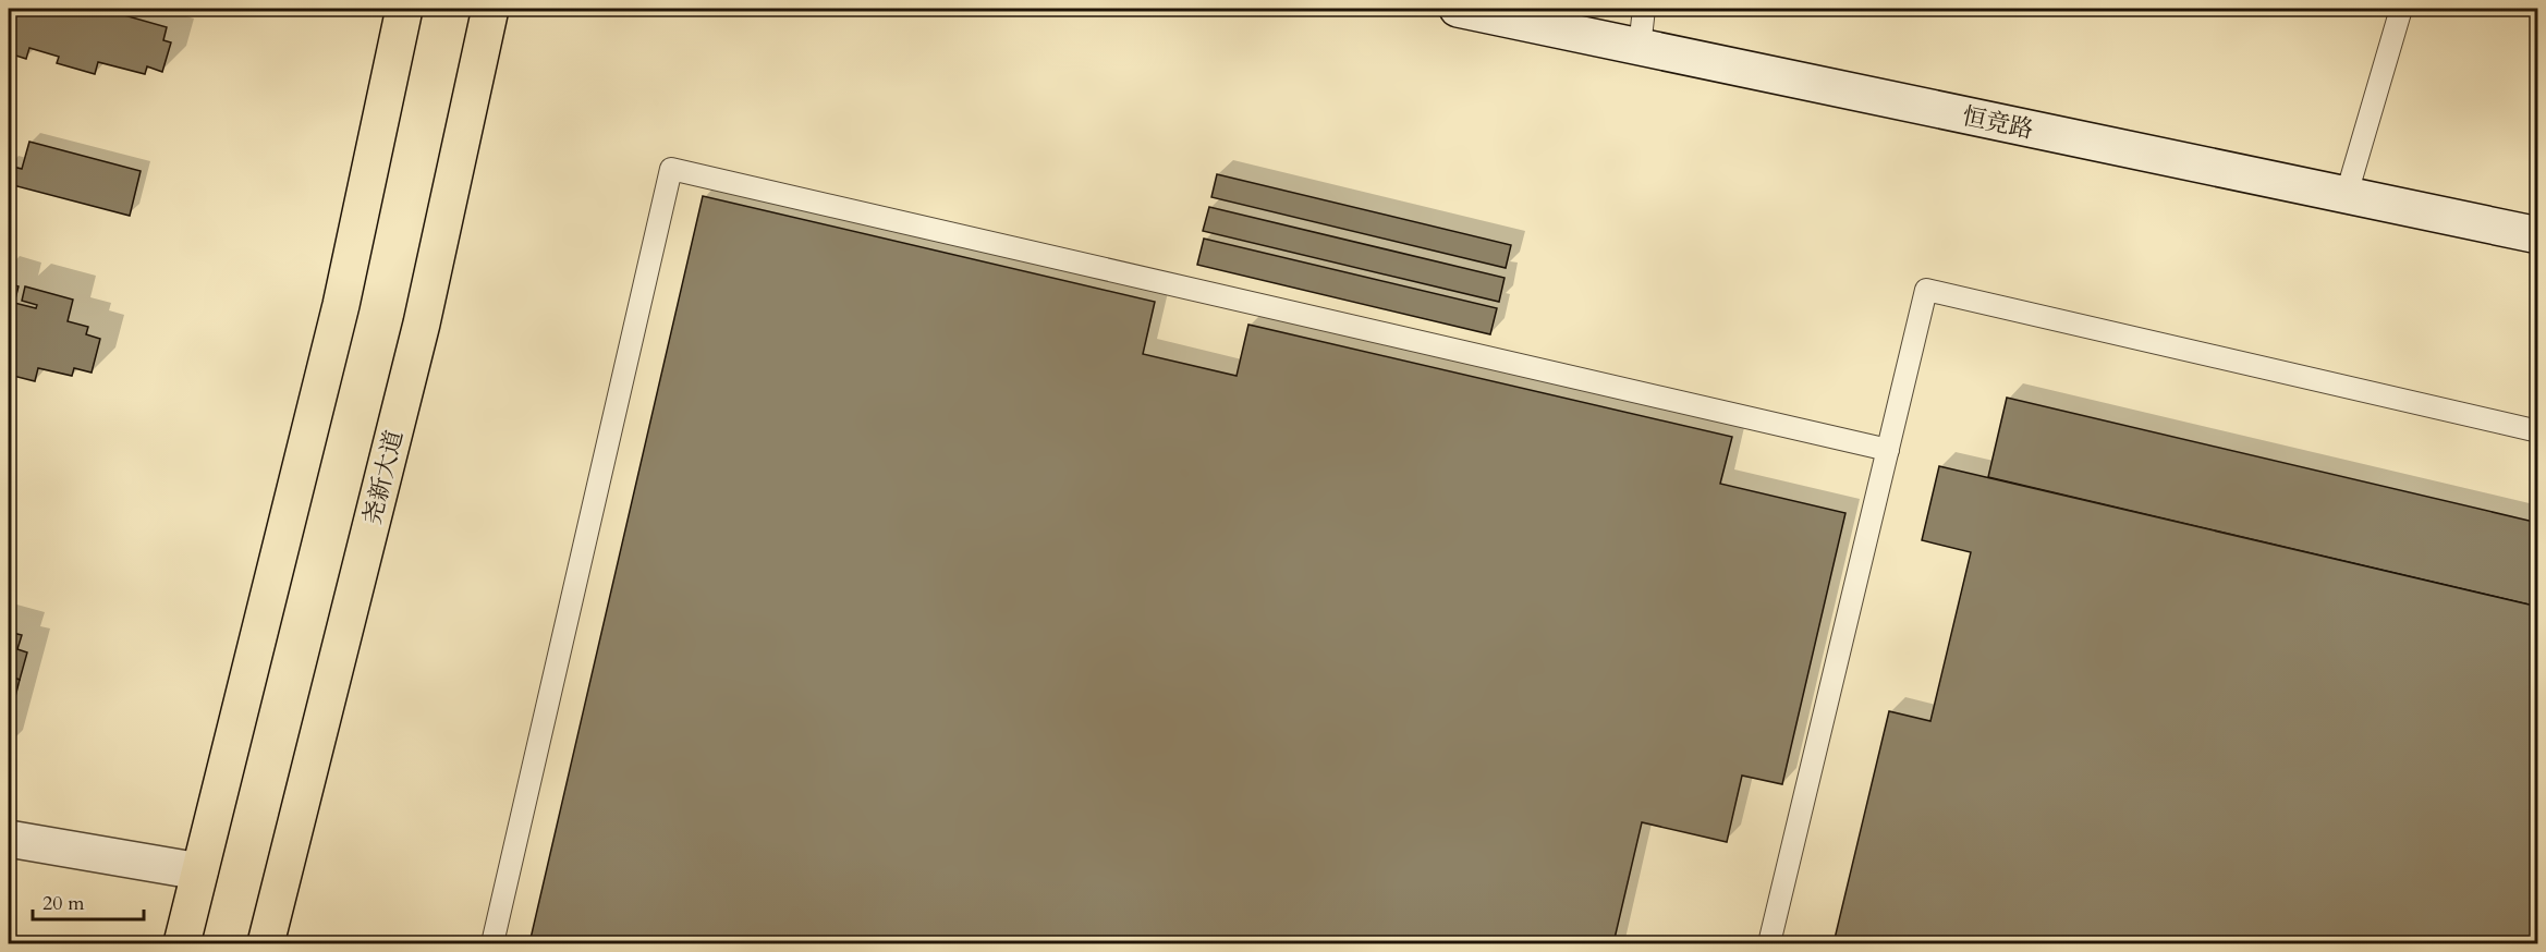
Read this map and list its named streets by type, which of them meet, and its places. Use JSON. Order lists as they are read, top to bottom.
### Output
{
  "streets": {
    "main road": ["尧新大道"],
    "street": ["恒竞路"]
  },
  "scale_bar": "20 m"
}
